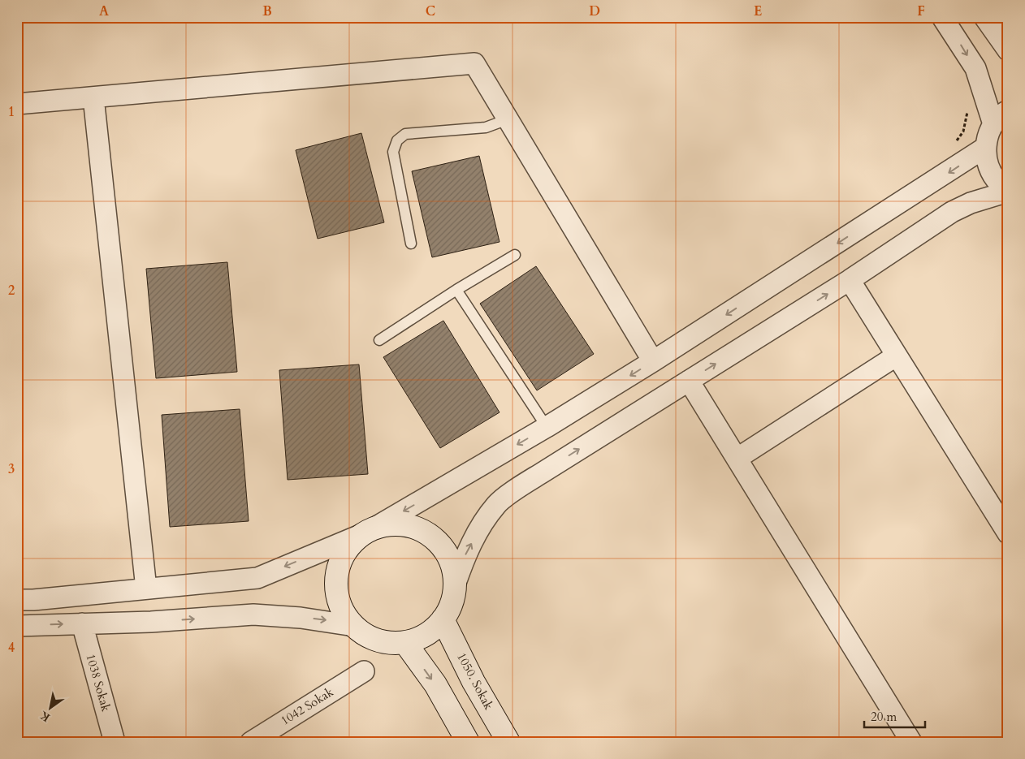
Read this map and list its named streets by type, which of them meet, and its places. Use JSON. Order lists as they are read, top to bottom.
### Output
{
  "streets": {
    "street": ["1050. Sokak", "1038 Sokak", "1042 Sokak"]
  },
  "scale_bar": "20 m",
  "north": "bottom left",
  "grid": {
    "columns": [
      "A",
      "B",
      "C",
      "D",
      "E",
      "F"
    ],
    "rows": [
      "1",
      "2",
      "3",
      "4"
    ]
  }
}
